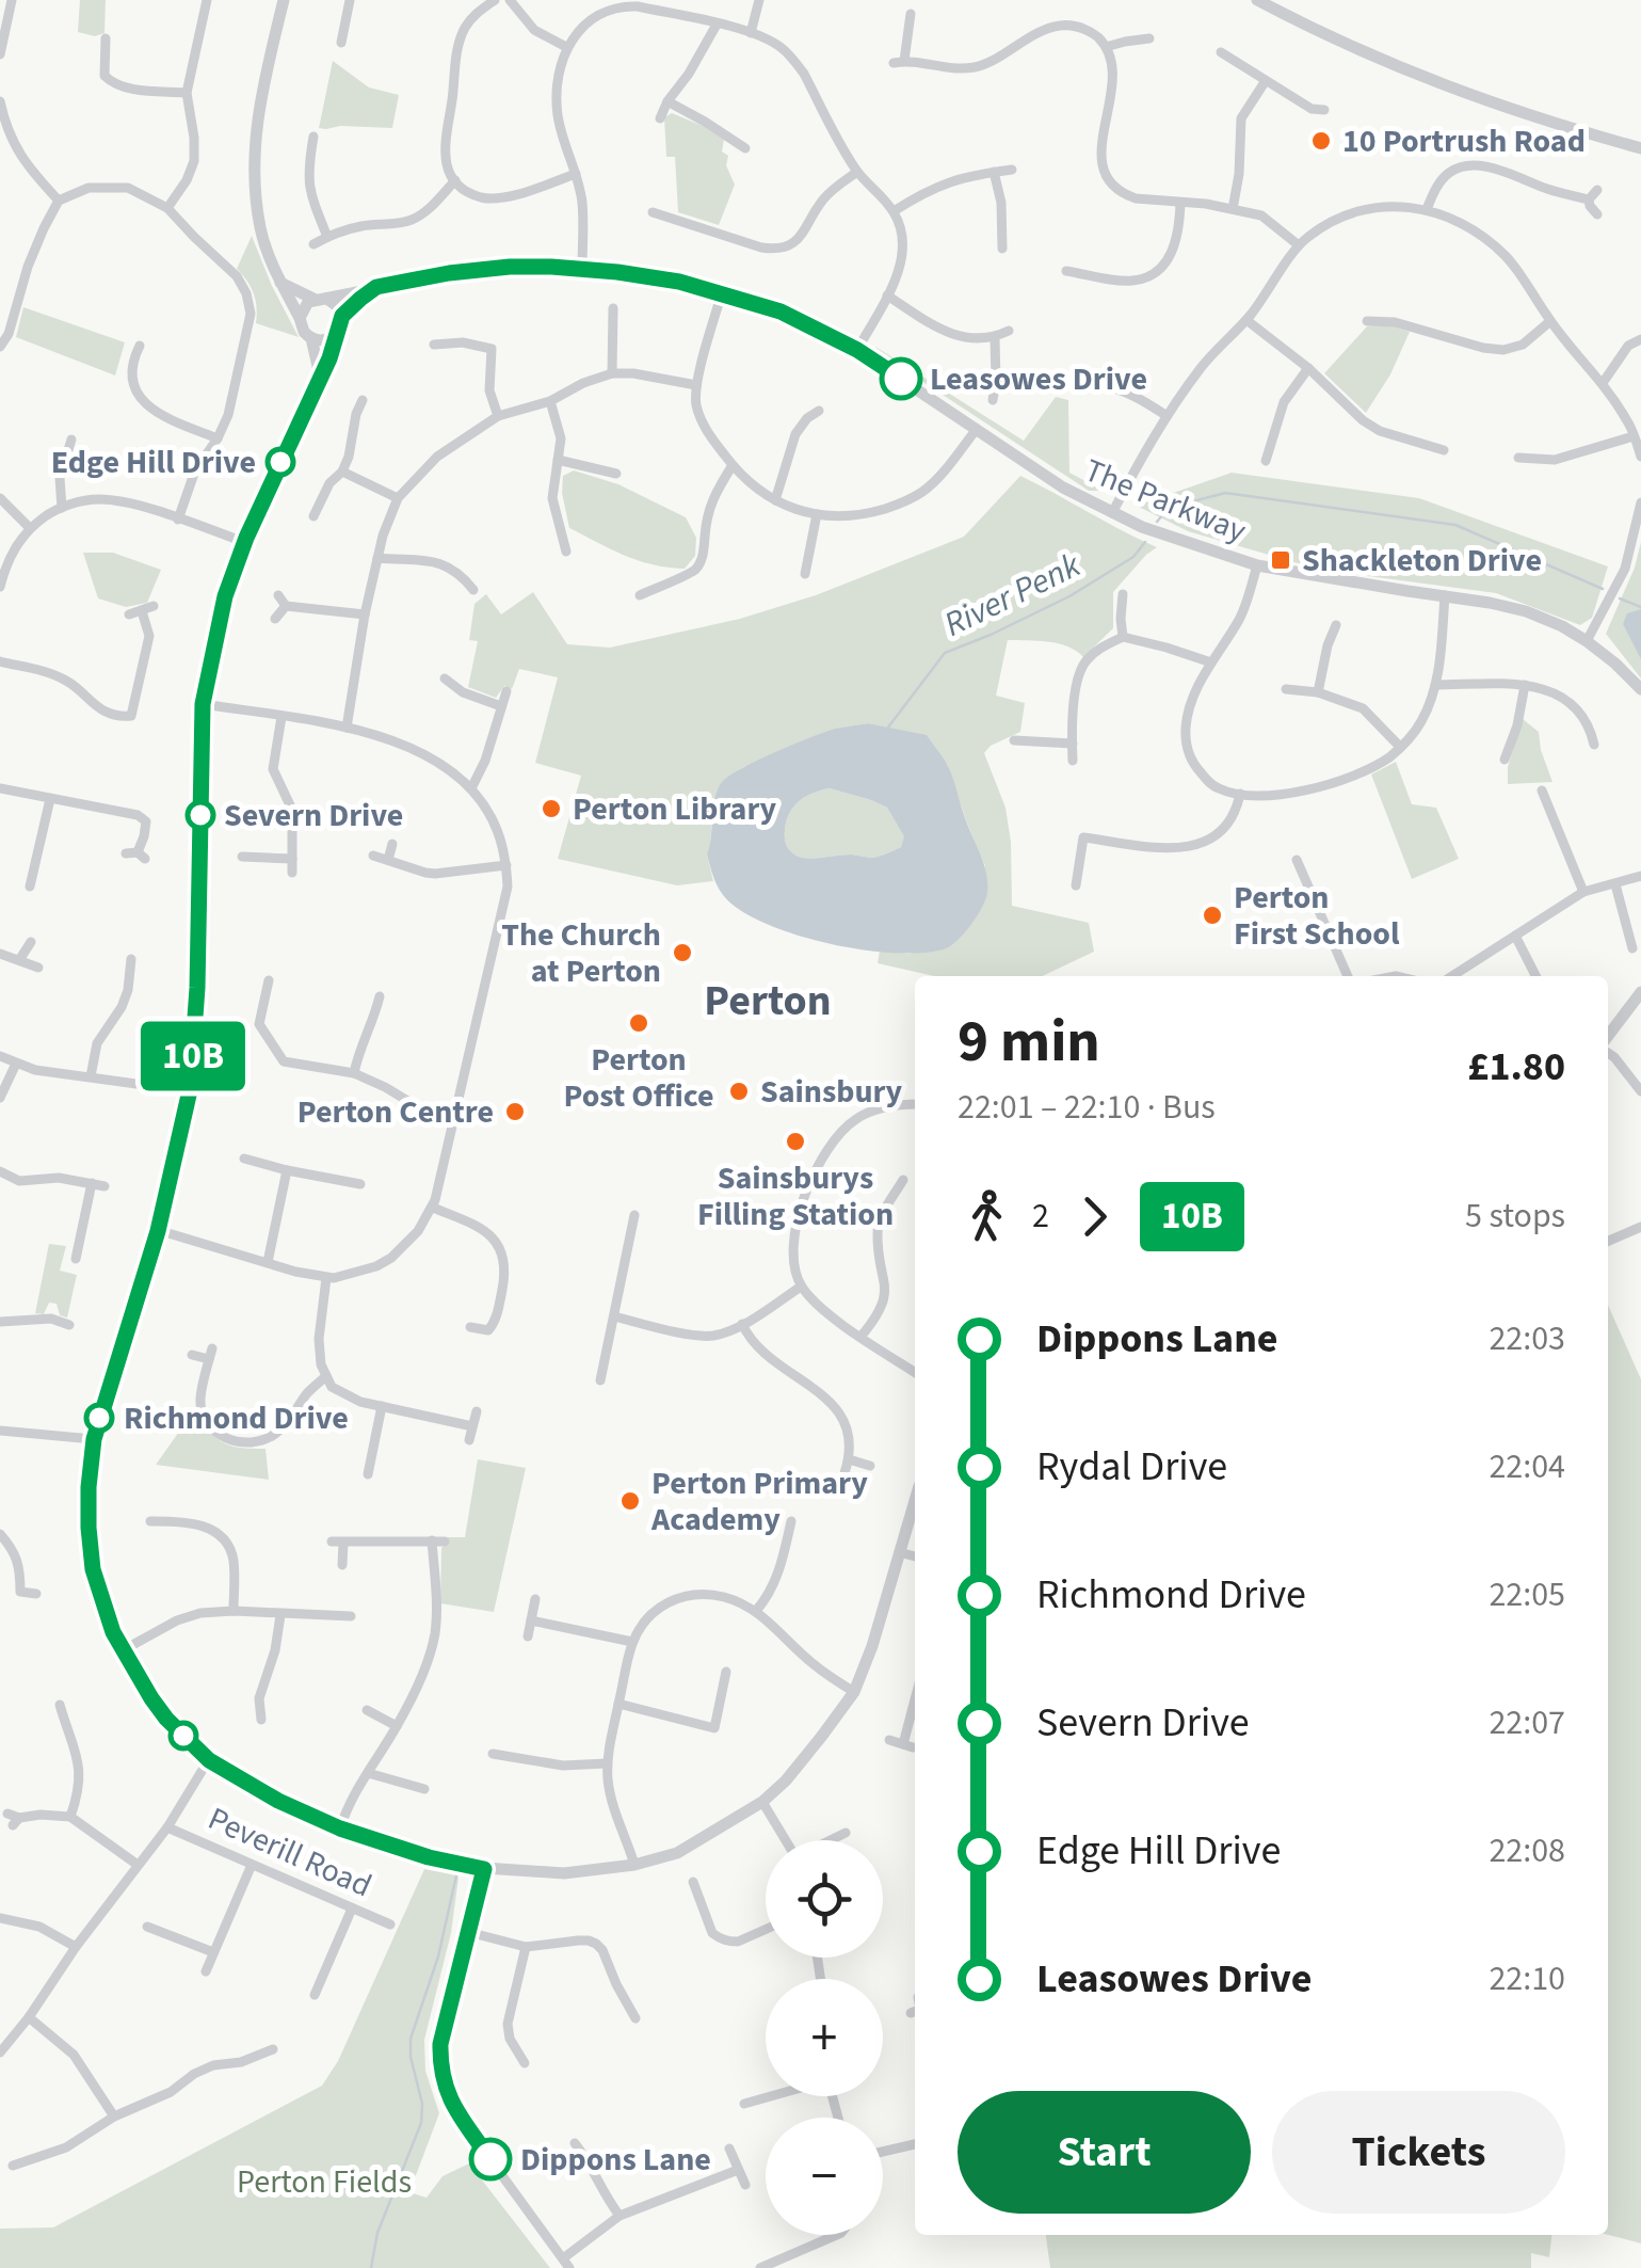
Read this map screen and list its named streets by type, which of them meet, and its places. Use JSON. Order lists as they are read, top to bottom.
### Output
{
  "streets": {
    "street": ["The Parkway", "Peverill Road"]
  },
  "districts": ["Perton"],
  "water": ["River Penk"],
  "parks": ["Perton Fields"],
  "places": {
    "other": [
      "10 Portrush Road",
      "Leasowes Drive",
      "Edge Hill Drive",
      "Perton Library",
      "Severn Drive",
      "Perton First School",
      "The Church at Perton",
      "Perton Post Office",
      "Sainsbury",
      "Perton Centre",
      "Sainsburys Filling Station",
      "Richmond Drive",
      "Perton Primary Academy",
      "Dippons Lane"
    ],
    "transit": ["Shackleton Drive"]
  },
  "lines": ["bus line 10B"],
  "page": {
    "on_map": "10B",
    "heading": ["9 min", "22:01 – 22:10 · Bus", "£1.80"],
    "legs": ["2", "10B", "5 stops"],
    "list": [
      {
        "name": "Dippons Lane",
        "value": "22:03"
      },
      {
        "name": "Rydal Drive",
        "value": "22:04"
      },
      {
        "name": "Richmond Drive",
        "value": "22:05"
      },
      {
        "name": "Severn Drive",
        "value": "22:07"
      },
      {
        "name": "Edge Hill Drive",
        "value": "22:08"
      },
      {
        "name": "Leasowes Drive",
        "value": "22:10"
      }
    ],
    "map_buttons": ["+", "−"],
    "buttons": ["Start", "Tickets"]
  }
}
